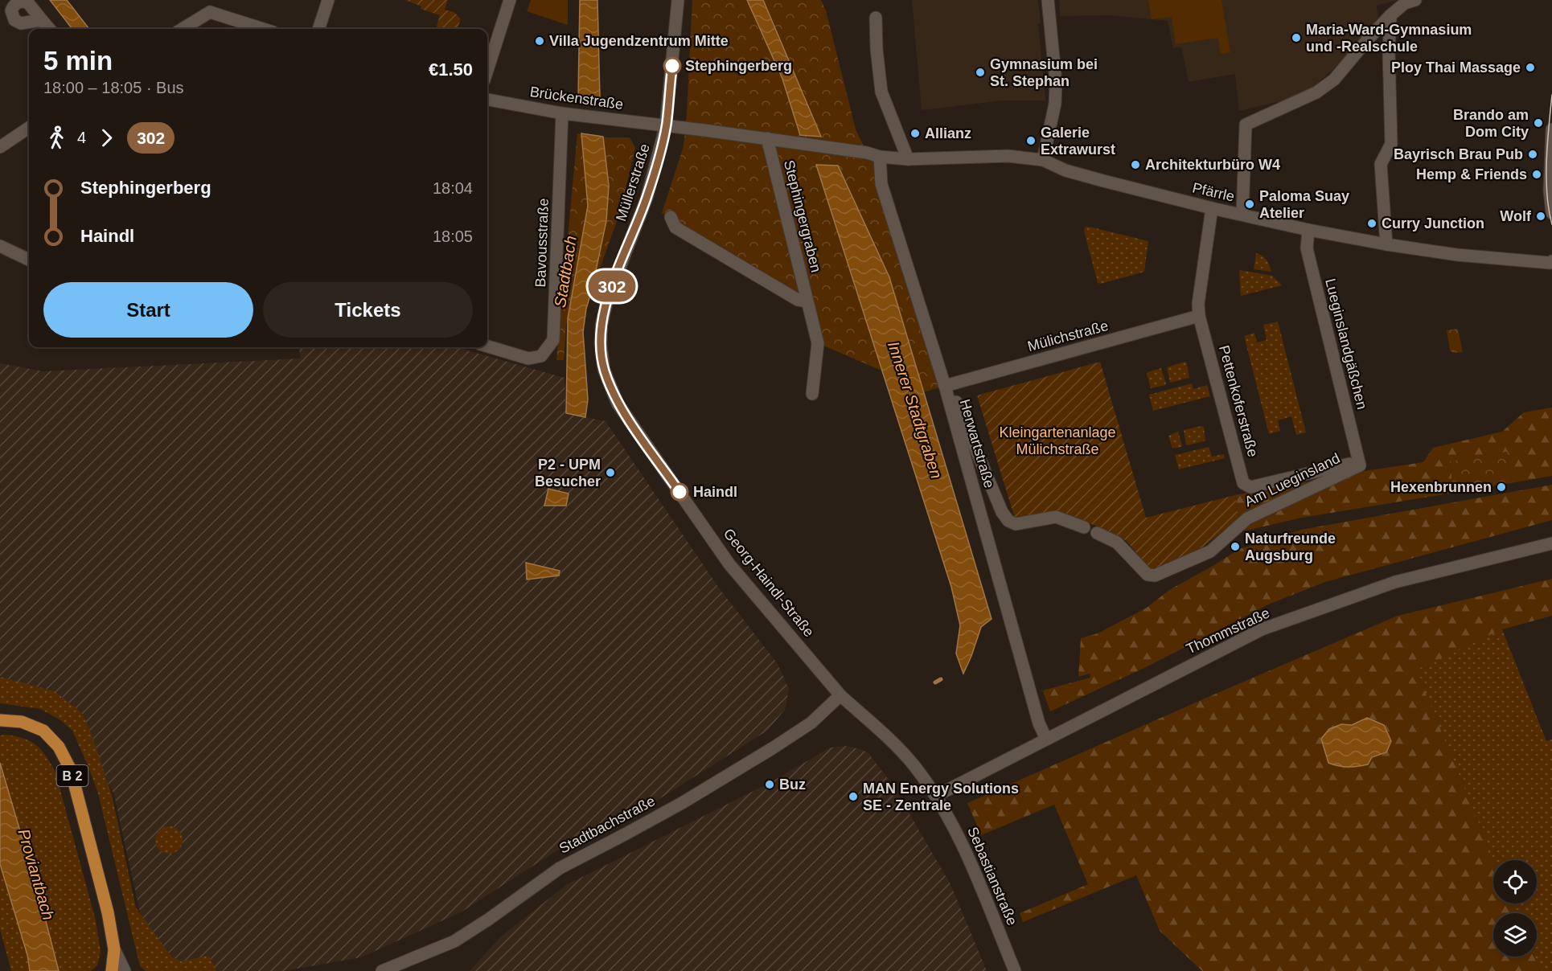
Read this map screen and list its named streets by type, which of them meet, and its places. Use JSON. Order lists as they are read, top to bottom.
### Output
{
  "streets": {
    "main road": ["B 2"],
    "street": [
      "Brückenstraße",
      "Müllerstraße",
      "Pfärrle",
      "Stephingergraben",
      "Bavousstraße",
      "Mülichstraße",
      "Lueginslandgäßchen",
      "Pettenkoferstraße",
      "Herwartstraße",
      "Am Lueginsland",
      "Georg-Haindl-Straße",
      "Thommstraße",
      "Stadtbachstraße",
      "Sebastianstraße"
    ]
  },
  "crossings": [
    ["Brückenstraße", "Müllerstraße"],
    ["Brückenstraße", "Bavousstraße"],
    ["Müllerstraße", "Georg-Haindl-Straße"],
    ["Pfärrle", "Lueginslandgäßchen"],
    ["Pfärrle", "Pettenkoferstraße"],
    ["Mülichstraße", "Pettenkoferstraße"],
    ["Mülichstraße", "Herwartstraße"],
    ["Lueginslandgäßchen", "Pettenkoferstraße"],
    ["Lueginslandgäßchen", "Am Lueginsland"],
    ["Pettenkoferstraße", "Am Lueginsland"],
    ["Herwartstraße", "Thommstraße"],
    ["Georg-Haindl-Straße", "Thommstraße"],
    ["Georg-Haindl-Straße", "Stadtbachstraße"],
    ["Georg-Haindl-Straße", "Sebastianstraße"],
    ["Thommstraße", "Sebastianstraße"]
  ],
  "water": ["Stadtbach", "Innerer Stadtgraben", "Proviantbach"],
  "parks": ["Kleingartenanlage Mülichstraße"],
  "places": [
    "Maria-Ward-Gymnasium und -Realschule",
    "Villa Jugendzentrum Mitte",
    "Stephingerberg",
    "Ploy Thai Massage",
    "Gymnasium bei St. Stephan",
    "Brando am Dom City",
    "Allianz",
    "Galerie Extrawurst",
    "Bayrisch Brau Pub",
    "Architekturbüro W4",
    "Hemp & Friends",
    "Paloma Suay Atelier",
    "Wolf",
    "Curry Junction",
    "P2 - UPM Besucher",
    "Hexenbrunnen",
    "Haindl",
    "Naturfreunde Augsburg",
    "Buz",
    "MAN Energy Solutions SE - Zentrale"
  ],
  "lines": ["bus line 302"],
  "page": {
    "on_map": "302",
    "heading": ["5 min", "18:00 – 18:05 · Bus", "€1.50"],
    "legs": ["4", "302"],
    "list": [
      {
        "name": "Stephingerberg",
        "value": "18:04"
      },
      {
        "name": "Haindl",
        "value": "18:05"
      }
    ],
    "buttons": ["Start", "Tickets"]
  }
}
